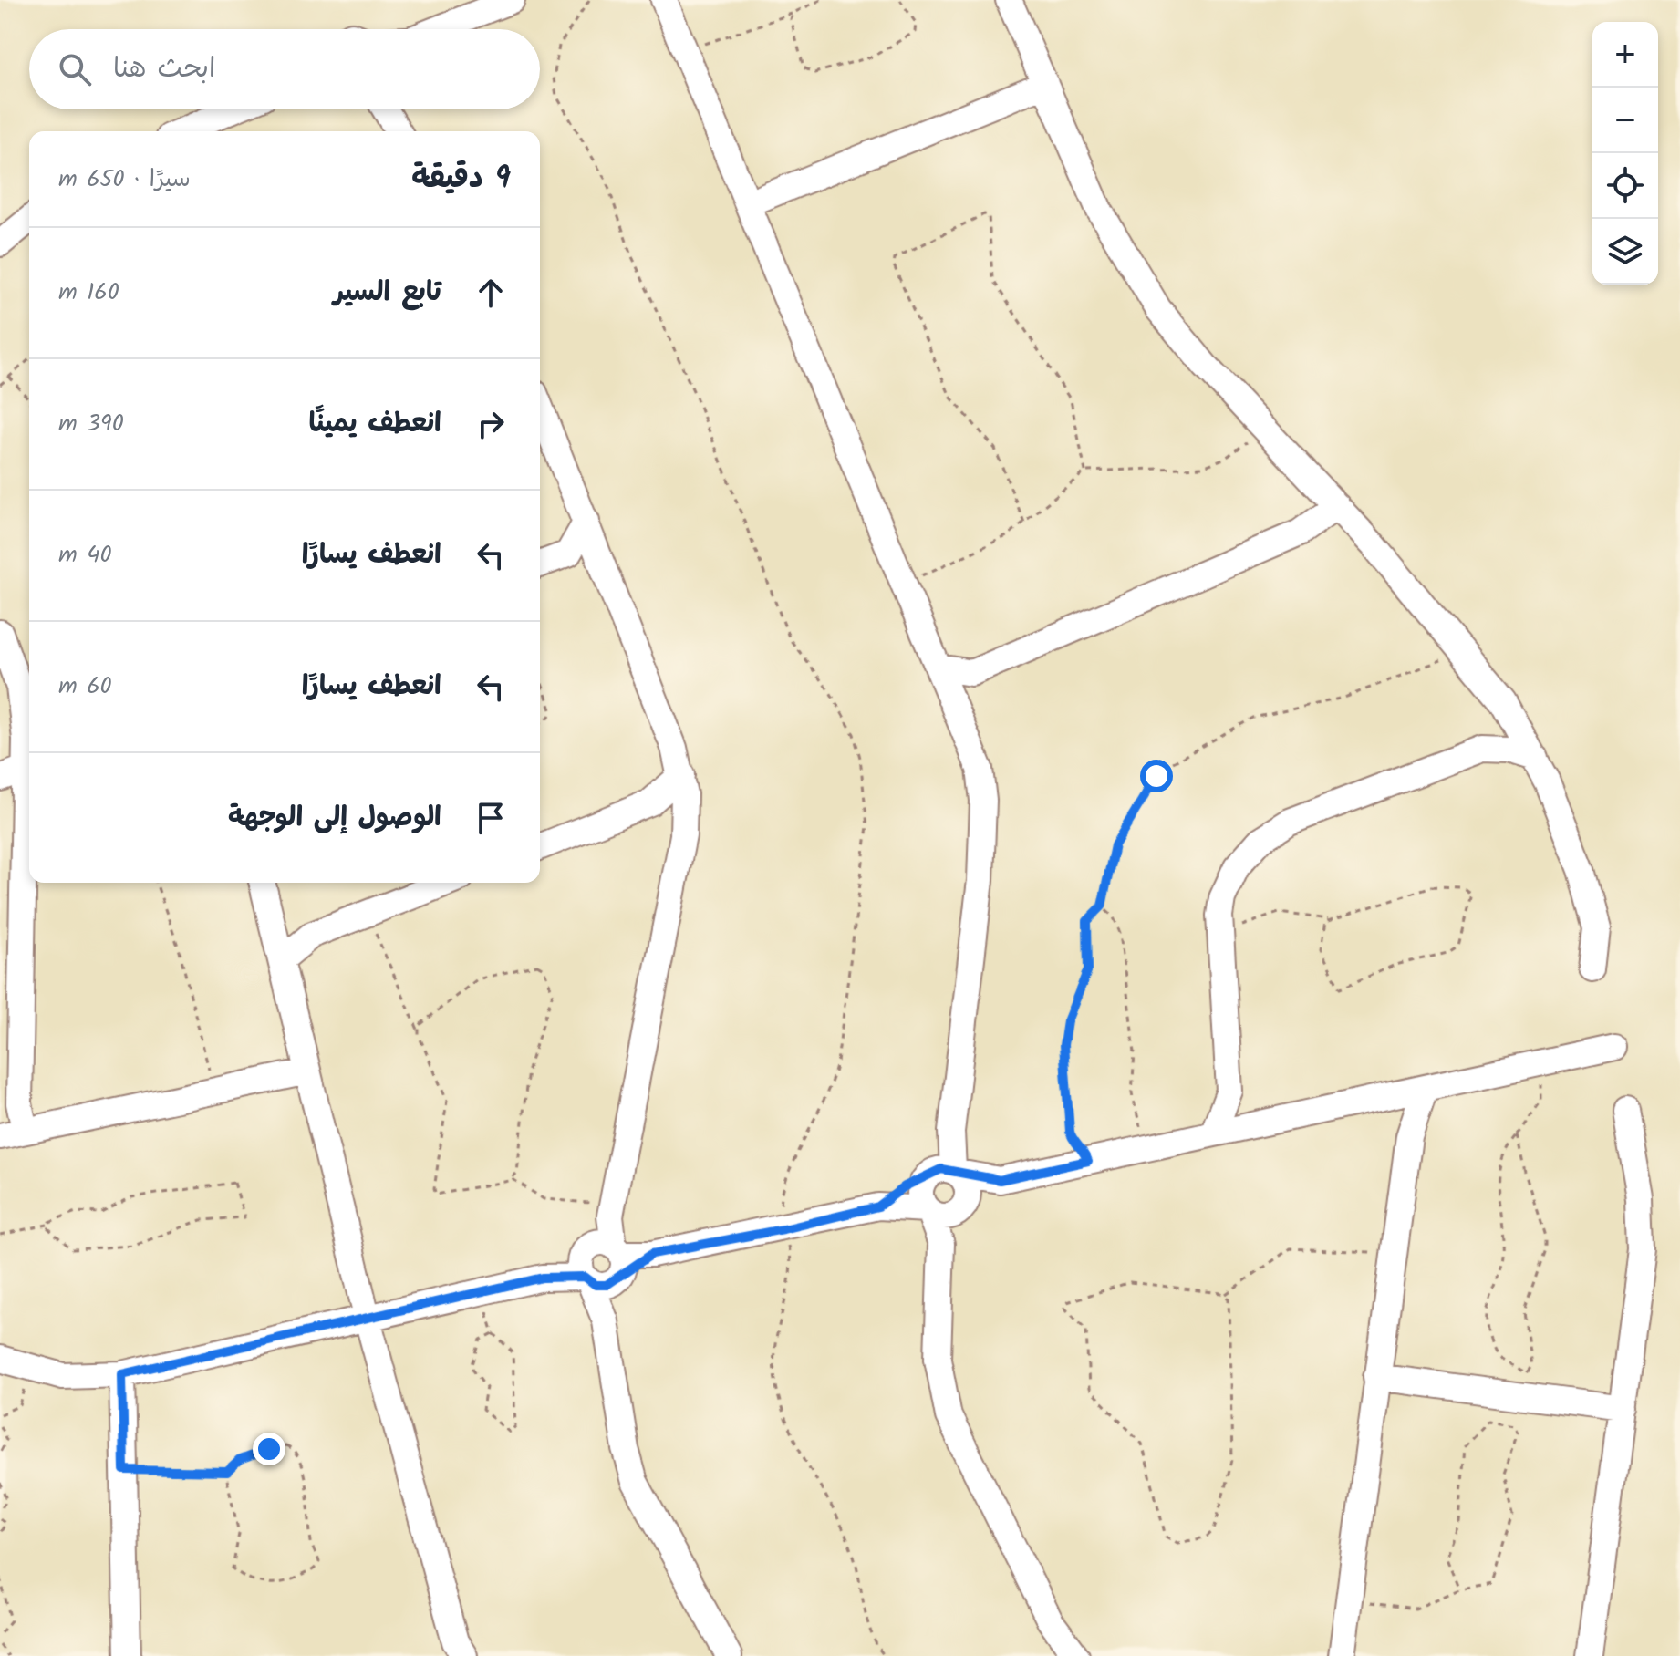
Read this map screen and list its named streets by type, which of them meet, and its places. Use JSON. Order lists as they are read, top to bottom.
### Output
{
  "page": {
    "map_buttons": ["+", "−"],
    "search": "ابحث هنا",
    "heading": ["9 دقيقة", "سيرًا · 650 m"],
    "list": [
      ["تابع السير", "160 m"],
      ["انعطف يمينًا", "390 m"],
      ["انعطف يسارًا", "40 m"],
      ["انعطف يسارًا", "60 m"],
      "الوصول إلى الوجهة"
    ]
  }
}
